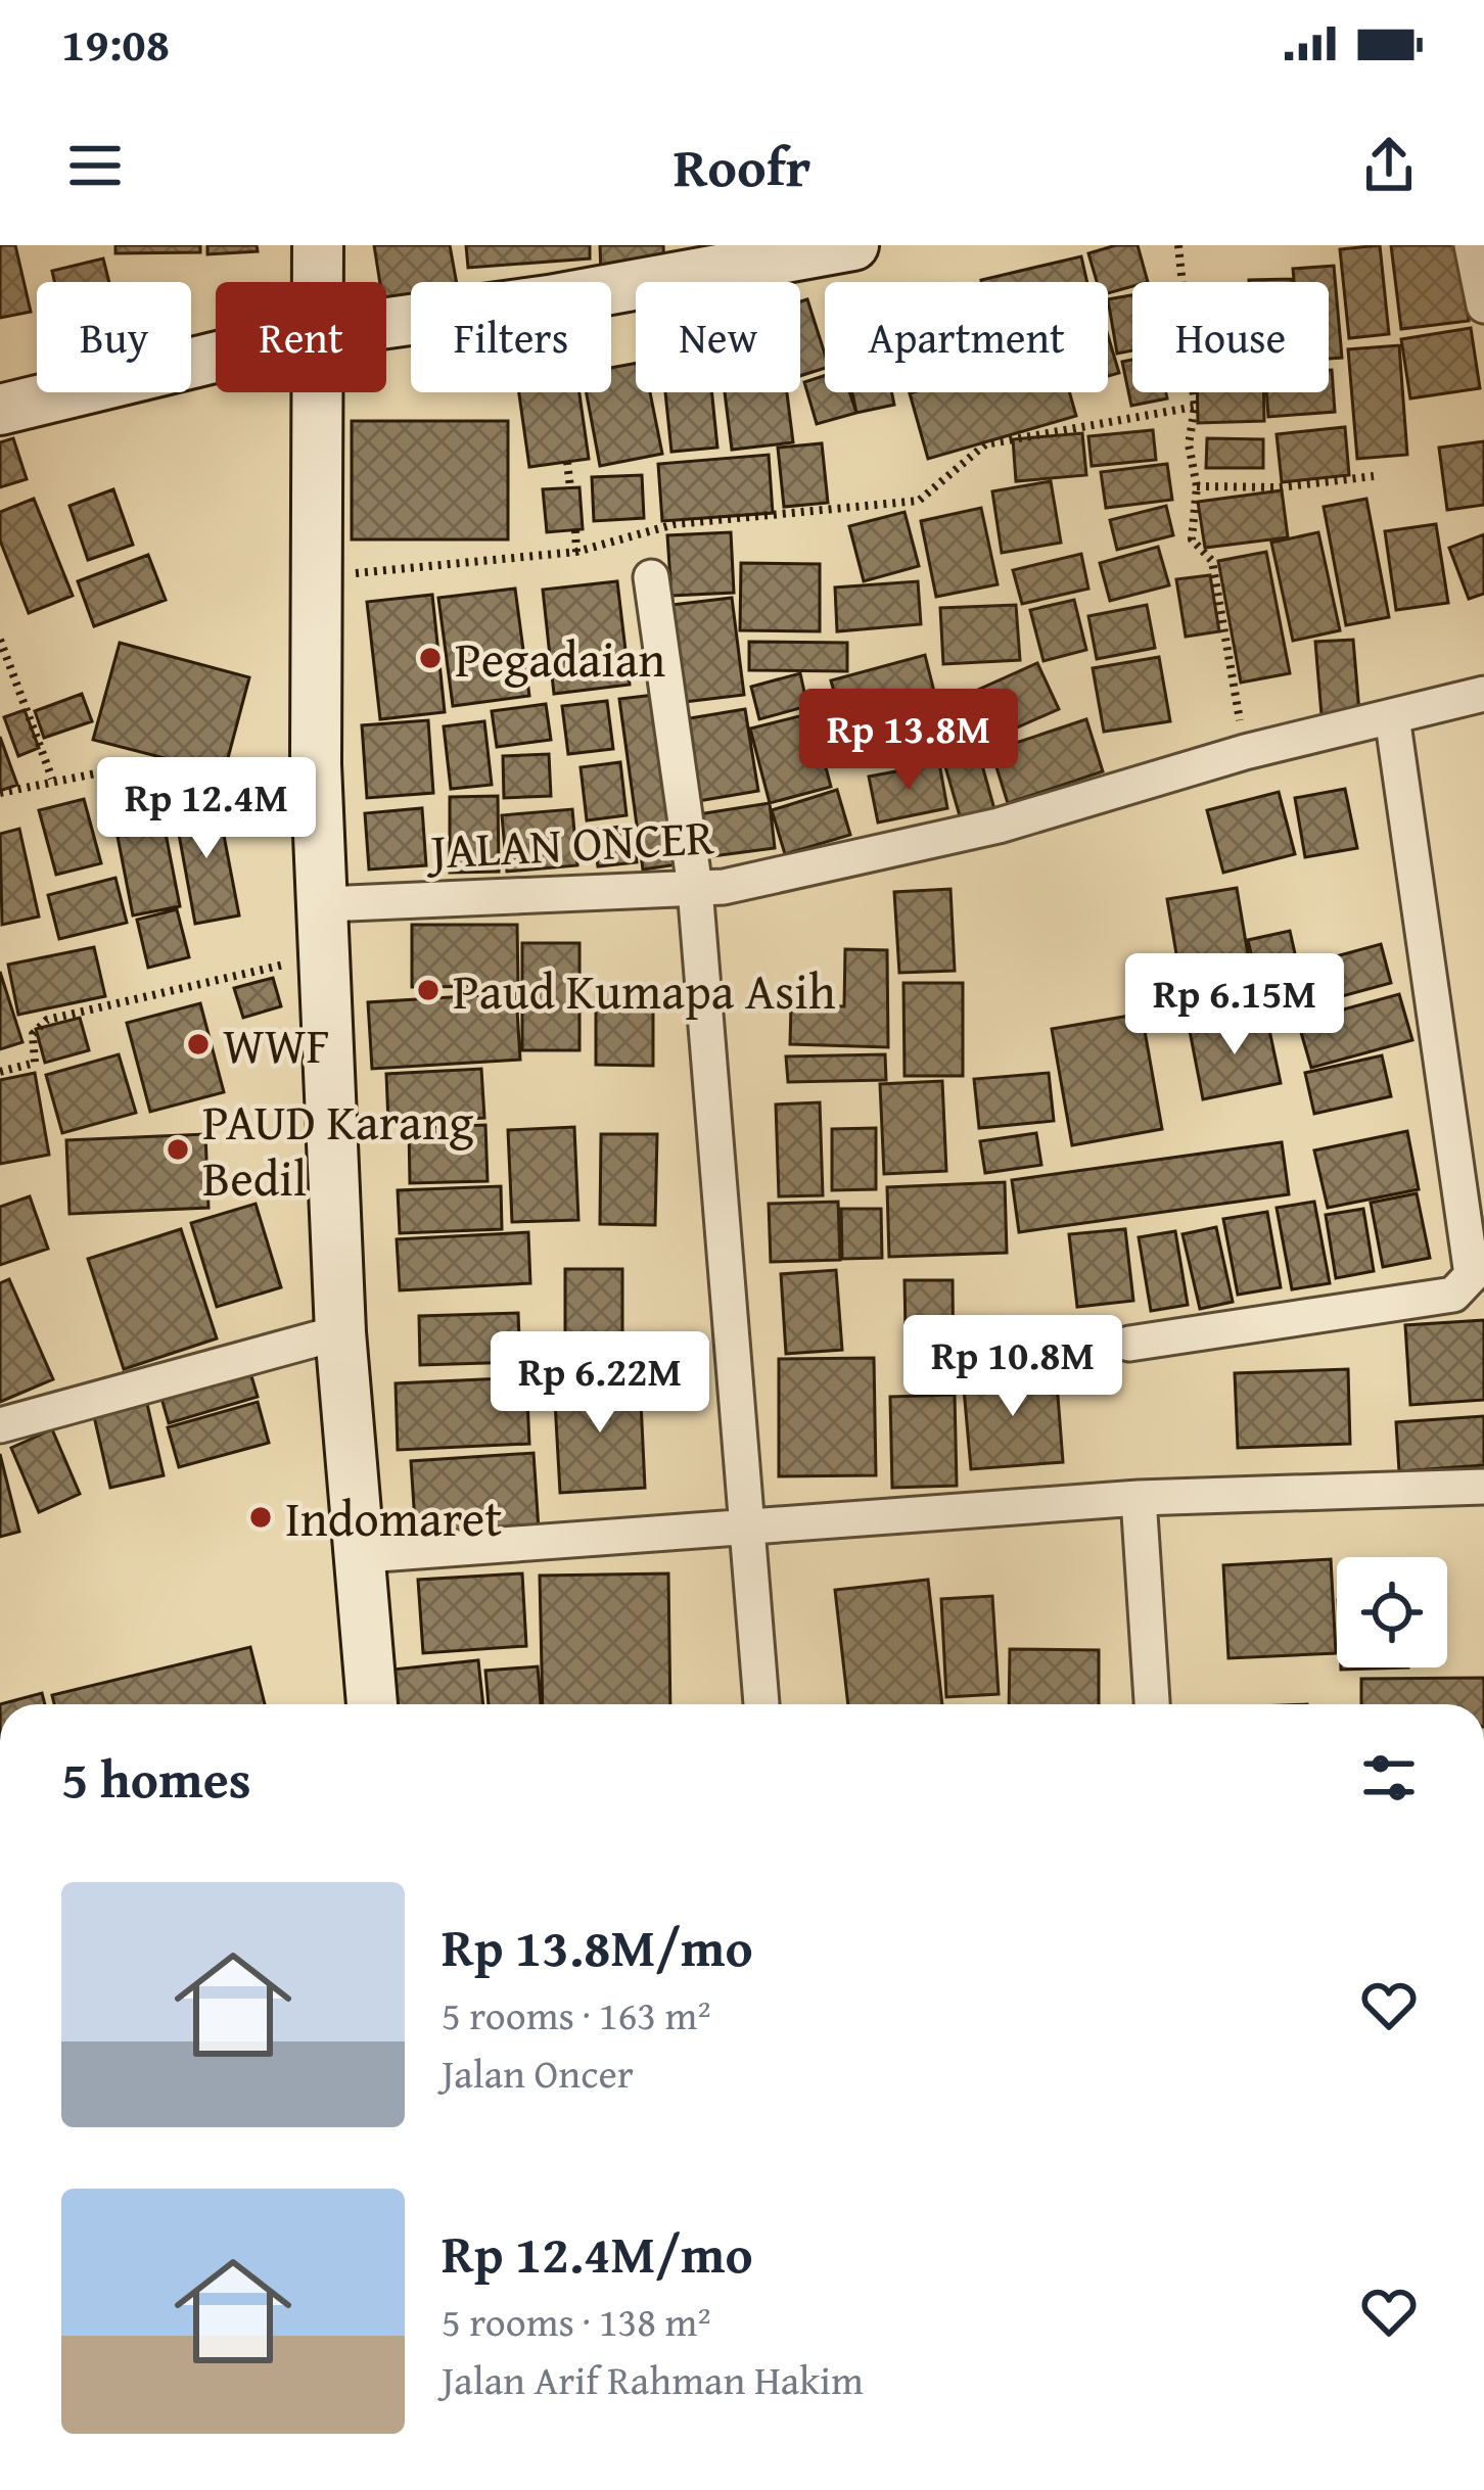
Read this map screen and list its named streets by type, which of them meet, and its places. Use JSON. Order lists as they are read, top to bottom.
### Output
{
  "streets": {
    "street": ["JALAN ONCER"]
  },
  "places": [
    "Pegadaian",
    "Paud Kumapa Asih",
    "WWF",
    "PAUD Karang Bedil",
    "Indomaret"
  ],
  "page": {
    "status": "19:08",
    "header": "Roofr",
    "chip": [
      "Buy",
      "Rent",
      "Filters",
      "New",
      "Apartment",
      "House"
    ],
    "price": [
      "Rp 13.8M",
      "Rp 12.4M",
      "Rp 6.15M",
      "Rp 10.8M",
      "Rp 6.22M"
    ],
    "heading": "5 homes",
    "list": [
      {
        "name": "Rp 13.8M/mo",
        "note": "5 rooms · 163 m² · Jalan Oncer"
      },
      {
        "name": "Rp 12.4M/mo",
        "note": "5 rooms · 138 m² · Jalan Arif Rahman Hakim"
      }
    ]
  }
}
